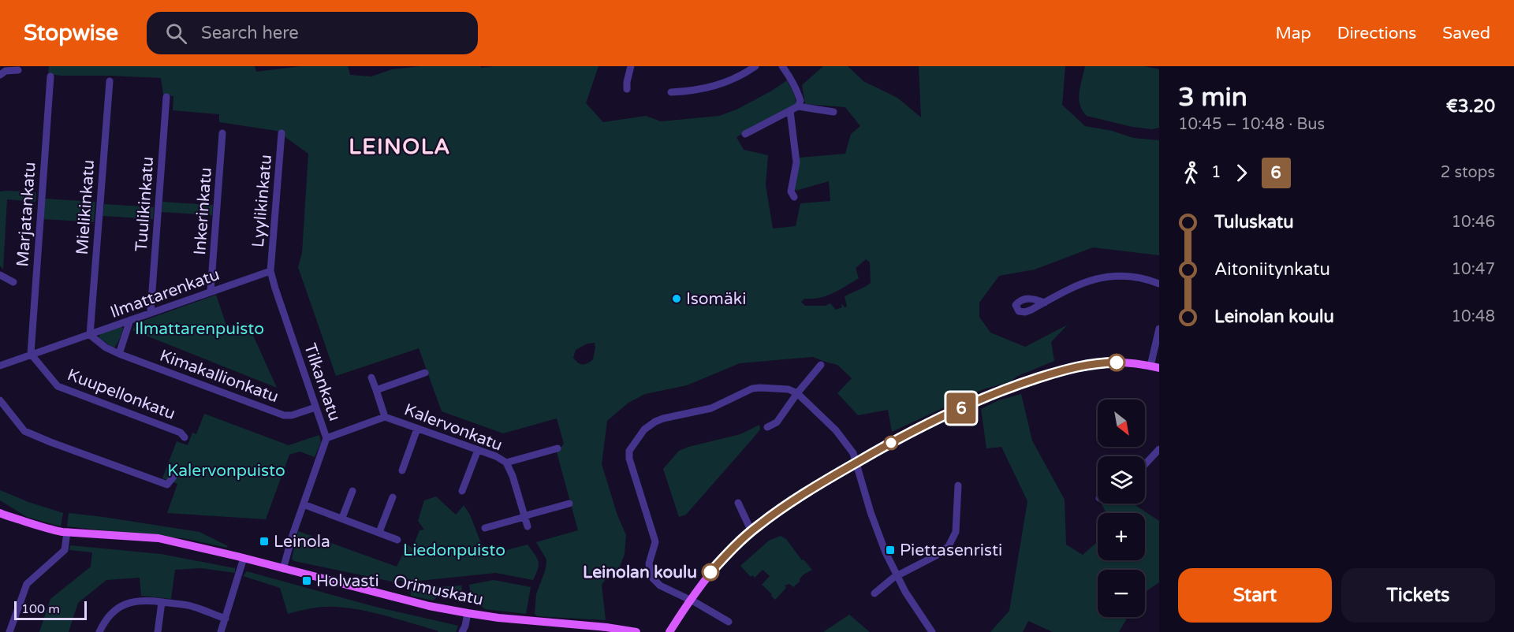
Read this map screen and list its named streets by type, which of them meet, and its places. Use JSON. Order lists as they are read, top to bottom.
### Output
{
  "streets": {
    "main road": ["Orimuskatu"],
    "street": [
      "Lyylikinkatu",
      "Tuulikinkatu",
      "Mielikinkatu",
      "Inkerinkatu",
      "Marjatankatu",
      "Ilmattarenkatu",
      "Kimakallionkatu",
      "Tilkankatu",
      "Kuupellonkatu",
      "Kalervonkatu"
    ]
  },
  "crossings": [
    ["Lyylikinkatu", "Ilmattarenkatu"],
    ["Lyylikinkatu", "Tilkankatu"],
    ["Tuulikinkatu", "Ilmattarenkatu"],
    ["Mielikinkatu", "Ilmattarenkatu"],
    ["Mielikinkatu", "Kimakallionkatu"],
    ["Inkerinkatu", "Ilmattarenkatu"],
    ["Marjatankatu", "Ilmattarenkatu"],
    ["Marjatankatu", "Kuupellonkatu"],
    ["Ilmattarenkatu", "Kimakallionkatu"],
    ["Ilmattarenkatu", "Tilkankatu"],
    ["Ilmattarenkatu", "Kuupellonkatu"],
    ["Kimakallionkatu", "Tilkankatu"],
    ["Tilkankatu", "Kalervonkatu"],
    ["Tilkankatu", "Orimuskatu"]
  ],
  "districts": ["LEINOLA"],
  "parks": ["Ilmattarenpuisto", "Kalervonpuisto", "Liedonpuisto"],
  "places": {
    "other": ["Isomäki", "Leinolan koulu"],
    "transit": ["Leinola", "Piettasenristi", "Holvasti"]
  },
  "lines": ["bus line 6"],
  "scale_bar": "100 m",
  "north": "bottom right",
  "page": {
    "header": "Stopwise",
    "search": "Search here",
    "nav": ["Map", "Directions", "Saved"],
    "on_map": "6",
    "heading": ["3 min", "10:45 – 10:48 · Bus", "€3.20"],
    "legs": ["1", "6", "2 stops"],
    "list": [
      {
        "name": "Tuluskatu",
        "value": "10:46"
      },
      {
        "name": "Aitoniitynkatu",
        "value": "10:47"
      },
      {
        "name": "Leinolan koulu",
        "value": "10:48"
      }
    ],
    "map_buttons": ["+", "−"],
    "buttons": ["Start", "Tickets"],
    "scale": "100 m"
  }
}
